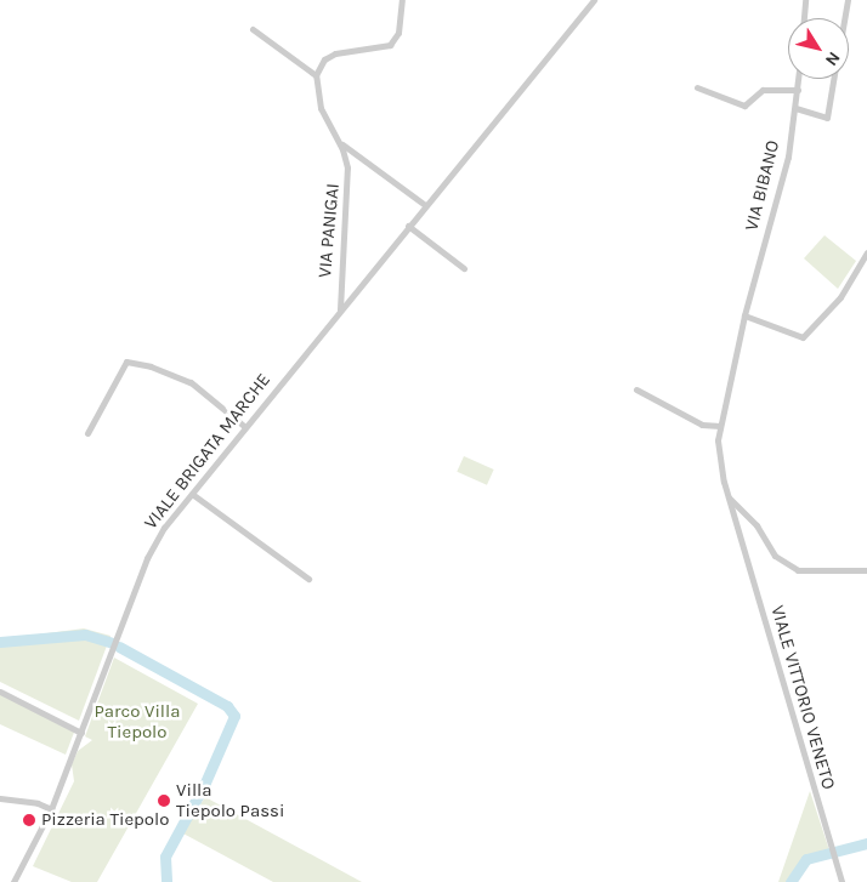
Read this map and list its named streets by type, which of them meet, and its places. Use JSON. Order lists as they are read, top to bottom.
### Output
{
  "streets": {
    "street": [
      "VIA BIBANO",
      "VIA PANIGAI",
      "VIALE BRIGATA MARCHE",
      "VIALE VITTORIO VENETO"
    ]
  },
  "crossings": [
    ["VIA BIBANO", "VIALE VITTORIO VENETO"],
    ["VIA PANIGAI", "VIALE BRIGATA MARCHE"]
  ],
  "parks": ["Parco Villa Tiepolo"],
  "places": ["Villa Tiepolo Passi", "Pizzeria Tiepolo"],
  "north": "bottom right"
}
